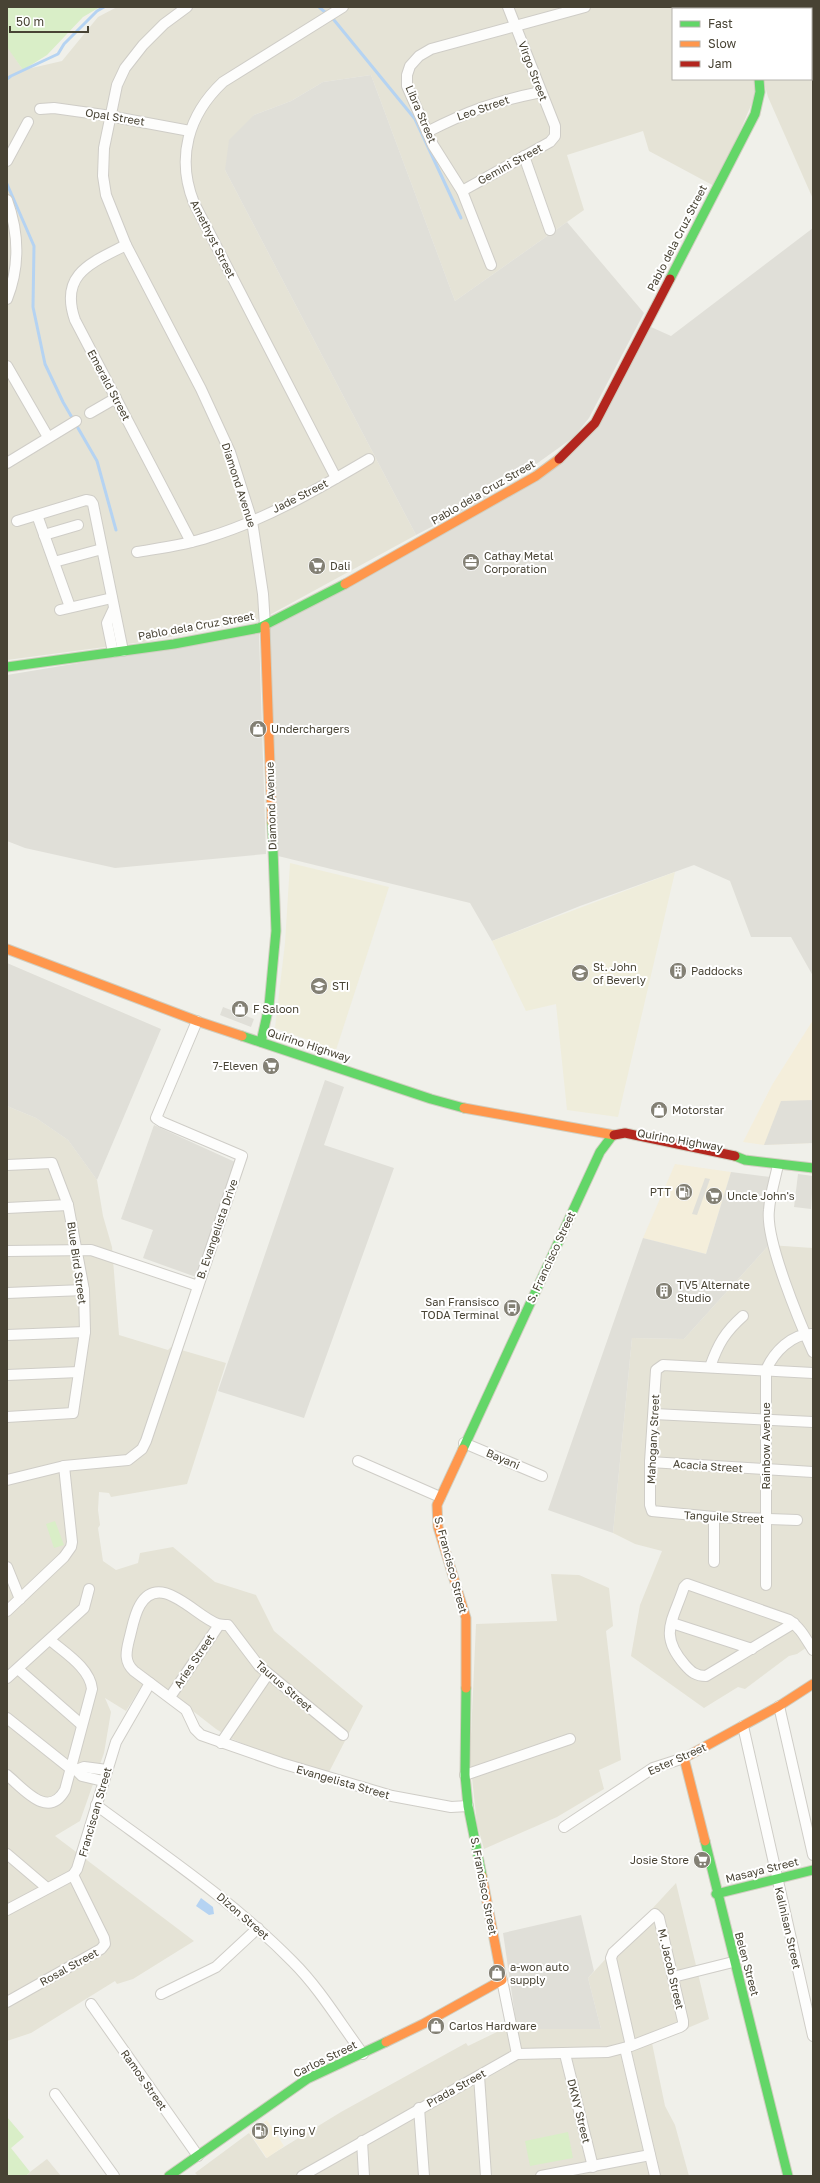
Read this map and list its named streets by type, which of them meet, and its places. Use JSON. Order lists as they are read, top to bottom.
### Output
{
  "streets": {
    "street": [
      "Virgo Street",
      "Leo Street",
      "Libra Street",
      "Opal Street",
      "Gemini Street",
      "Pablo dela Cruz Street",
      "Amethyst Street",
      "Emerald Street",
      "Diamond Avenue",
      "Jade Street",
      "Quirino Highway",
      "B. Evangelista Drive",
      "S. Francisco Street",
      "Blue Bird Street",
      "Mahogany Street",
      "Rainbow Avenue",
      "Bayani",
      "Acacia Street",
      "Tanguile Street",
      "Aries Street",
      "Taurus Street",
      "Ester Street",
      "Evangelista Street",
      "Franciscan Street",
      "Masaya Street",
      "Dizon Street",
      "Kalinisan Street",
      "Belen Street",
      "Rosal Street",
      "M. Jacob Street",
      "Carlos Street",
      "Ramos Street",
      "Prada Street",
      "DKNY Street"
    ]
  },
  "crossings": [
    ["Virgo Street", "Leo Street"],
    ["Virgo Street", "Libra Street"],
    ["Virgo Street", "Gemini Street"],
    ["Leo Street", "Libra Street"],
    ["Libra Street", "Gemini Street"],
    ["Opal Street", "Amethyst Street"],
    ["Opal Street", "Diamond Avenue"],
    ["Pablo dela Cruz Street", "Diamond Avenue"],
    ["Amethyst Street", "Jade Street"],
    ["Emerald Street", "Diamond Avenue"],
    ["Emerald Street", "Jade Street"],
    ["Diamond Avenue", "Jade Street"],
    ["Diamond Avenue", "Quirino Highway"],
    ["Quirino Highway", "B. Evangelista Drive"],
    ["Quirino Highway", "S. Francisco Street"],
    ["S. Francisco Street", "Bayani"],
    ["S. Francisco Street", "Evangelista Street"],
    ["S. Francisco Street", "Carlos Street"],
    ["S. Francisco Street", "Prada Street"],
    ["Mahogany Street", "Acacia Street"],
    ["Mahogany Street", "Tanguile Street"],
    ["Rainbow Avenue", "Acacia Street"],
    ["Rainbow Avenue", "Tanguile Street"],
    ["Aries Street", "Taurus Street"],
    ["Taurus Street", "Franciscan Street"],
    ["Ester Street", "Kalinisan Street"],
    ["Ester Street", "Belen Street"],
    ["Franciscan Street", "Dizon Street"],
    ["Franciscan Street", "Rosal Street"],
    ["Masaya Street", "Kalinisan Street"],
    ["Masaya Street", "Belen Street"],
    ["Dizon Street", "Carlos Street"],
    ["Carlos Street", "Ramos Street"]
  ],
  "places": {
    "office": ["Cathay Metal Corporation"],
    "supermarket": [
      "Dali",
      "7-Eleven",
      "Uncle John's",
      "Josie Store"
    ],
    "shop": [
      "Underchargers",
      "F Saloon",
      "Motorstar",
      "a-won auto supply",
      "Carlos Hardware"
    ],
    "building": ["Paddocks", "TV5 Alternate Studio"],
    "school or university": ["St. John of Beverly", "STI"],
    "fuel station": ["PTT", "Flying V"],
    "bus stop": ["San Fransisco TODA Terminal"]
  },
  "legend": ["Fast", "Slow", "Jam"],
  "scale_bar": "50 m"
}
